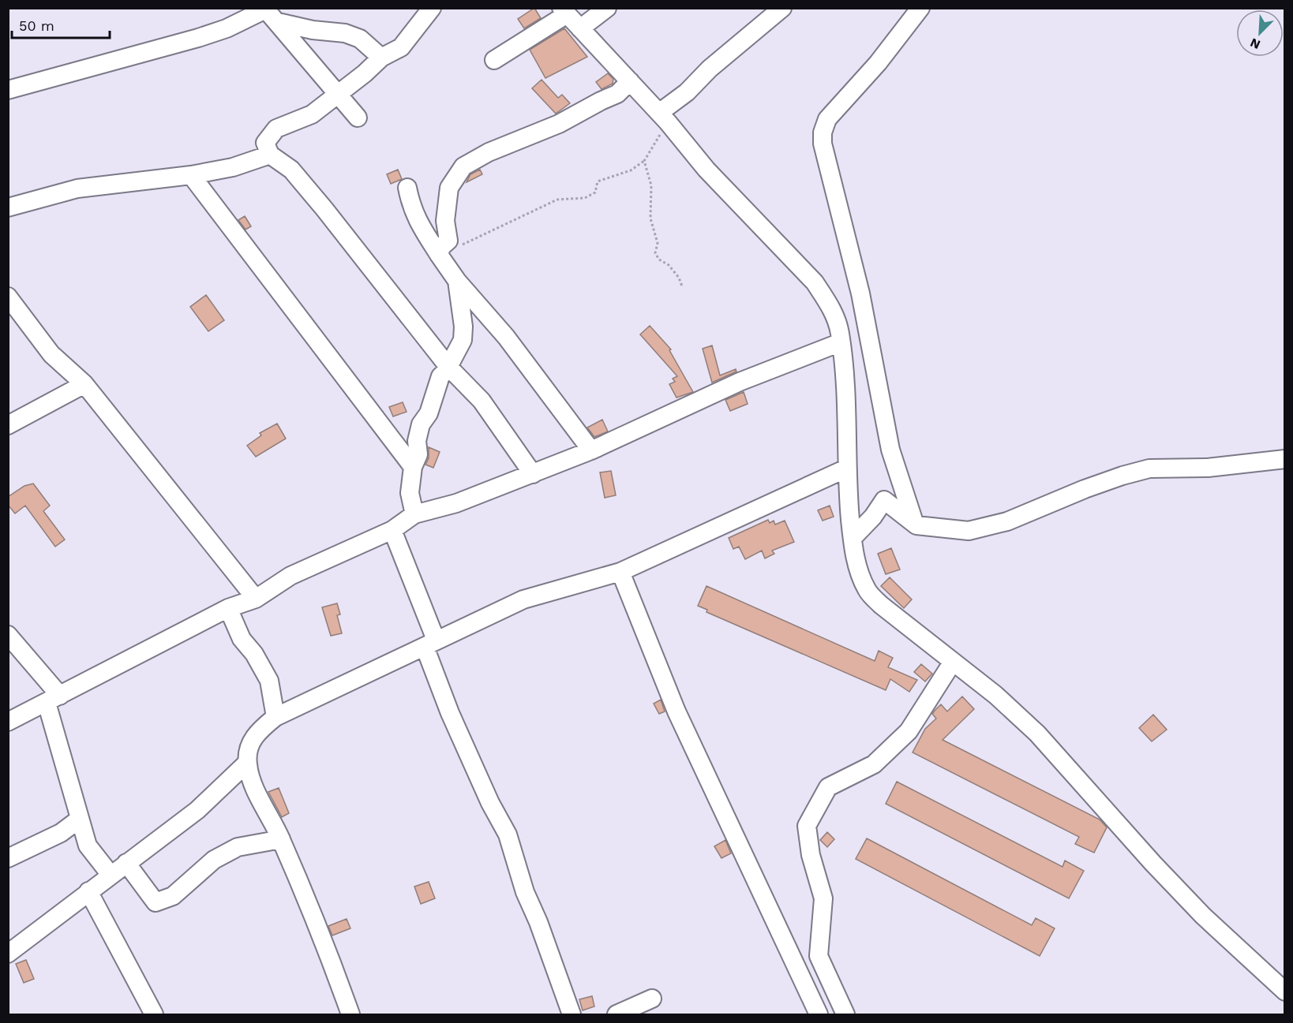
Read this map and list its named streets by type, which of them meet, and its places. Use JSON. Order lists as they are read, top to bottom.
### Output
{
  "scale_bar": "50 m",
  "north": "bottom left"
}
